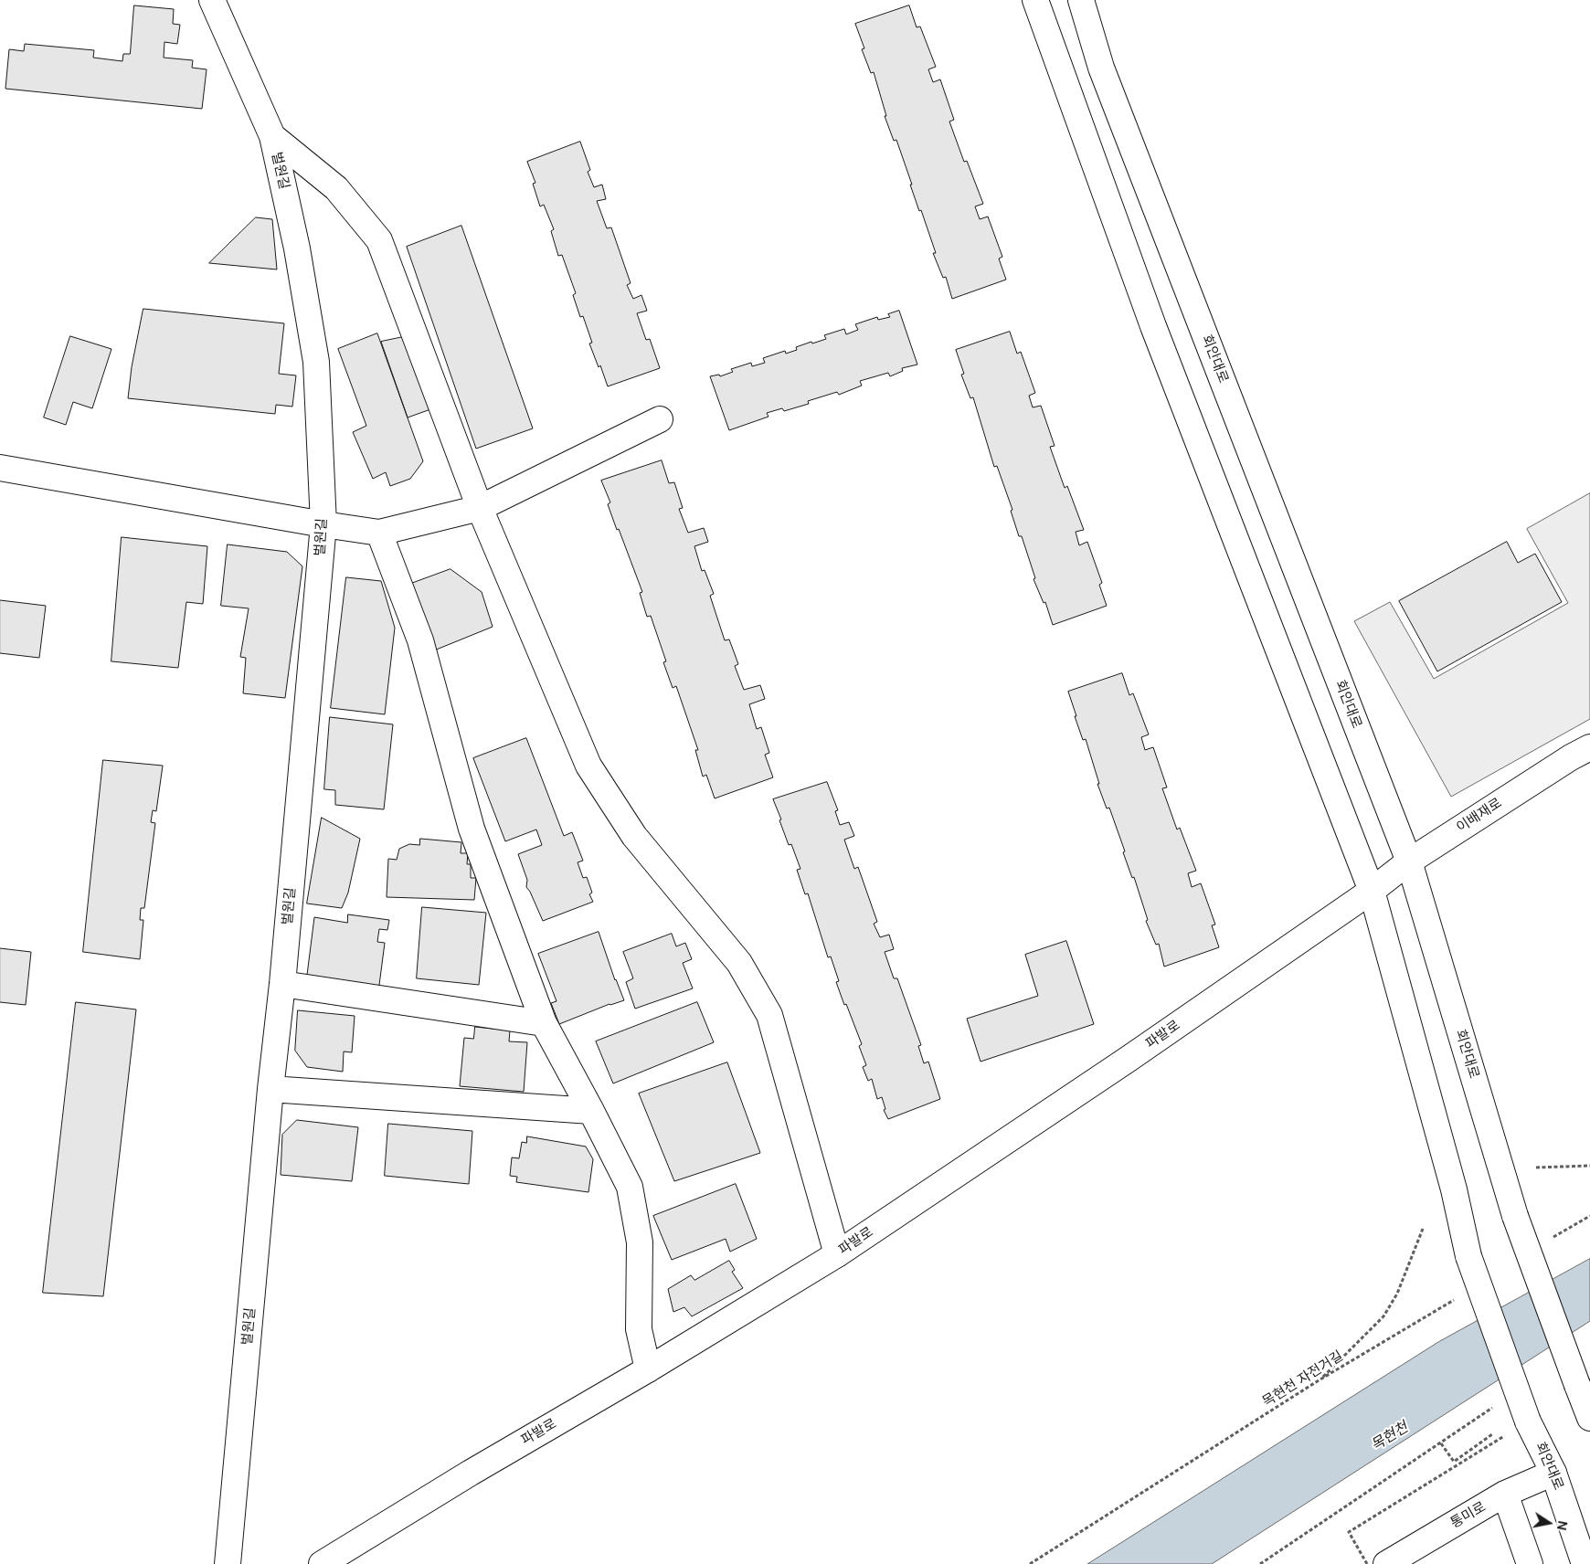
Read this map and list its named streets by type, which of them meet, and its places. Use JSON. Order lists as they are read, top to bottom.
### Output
{
  "streets": {
    "street": [
      "벌원길",
      "회안대로",
      "이배재로",
      "파발로",
      "통미로"
    ],
    "path": ["목현천 자전거길"]
  },
  "crossings": [
    ["회안대로", "이배재로"],
    ["회안대로", "파발로"],
    ["회안대로", "통미로"],
    ["이배재로", "파발로"]
  ],
  "water": ["목현천"],
  "north": "right"
}
